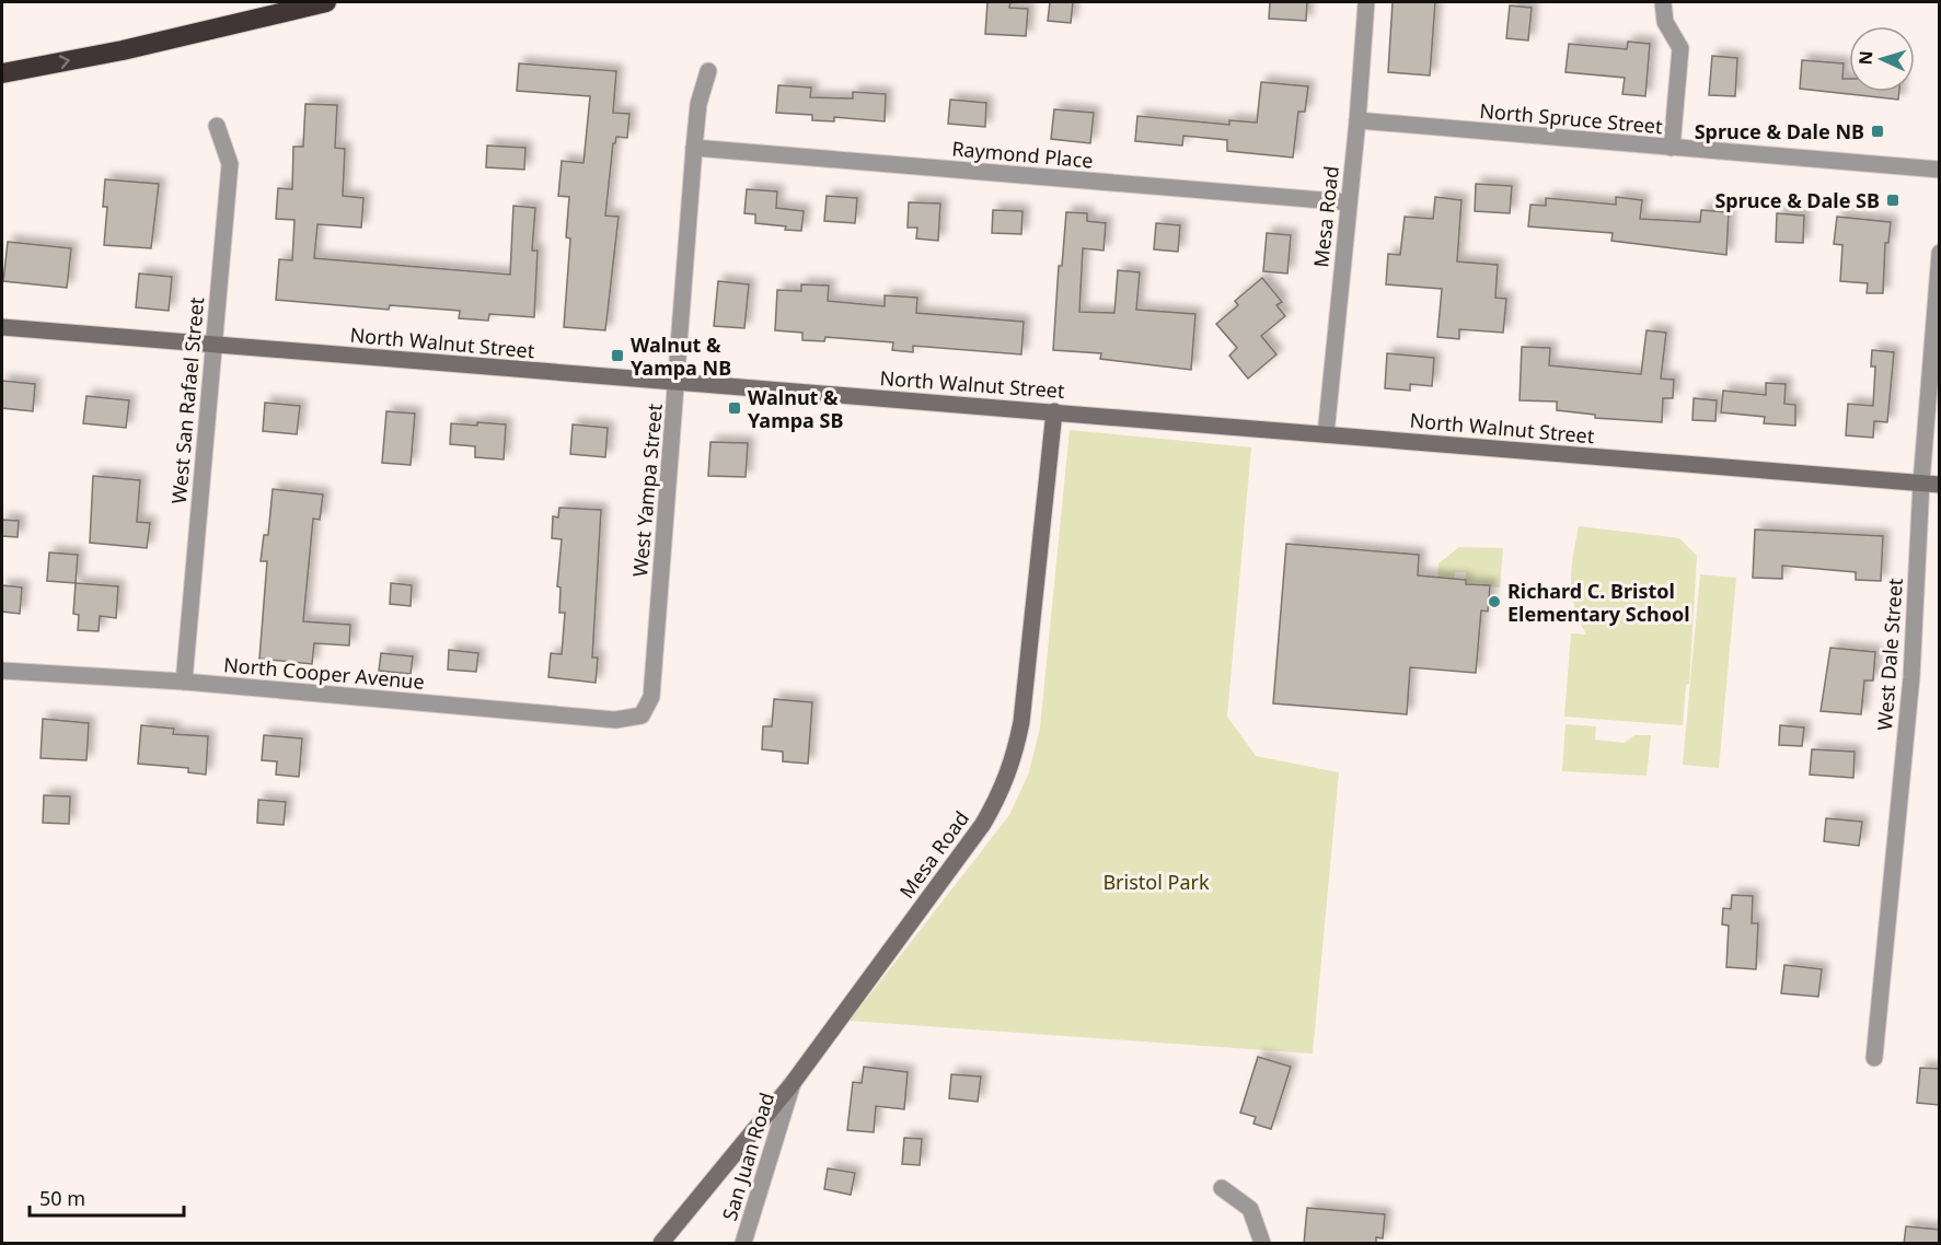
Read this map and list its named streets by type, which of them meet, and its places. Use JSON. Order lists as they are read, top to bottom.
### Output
{
  "streets": {
    "main road": ["Mesa Road", "North Walnut Street"],
    "street": [
      "North Spruce Street",
      "Raymond Place",
      "West San Rafael Street",
      "West Yampa Street",
      "West Dale Street",
      "North Cooper Avenue",
      "San Juan Road"
    ]
  },
  "crossings": [
    ["North Spruce Street", "Mesa Road"],
    ["Raymond Place", "Mesa Road"],
    ["Raymond Place", "West Yampa Street"],
    ["Mesa Road", "North Walnut Street"],
    ["Mesa Road", "San Juan Road"],
    ["North Walnut Street", "West San Rafael Street"],
    ["North Walnut Street", "West Yampa Street"],
    ["North Walnut Street", "West Dale Street"],
    ["West San Rafael Street", "North Cooper Avenue"],
    ["West Yampa Street", "North Cooper Avenue"]
  ],
  "parks": ["Bristol Park"],
  "places": {
    "transit": [
      "Spruce & Dale NB",
      "Spruce & Dale SB",
      "Walnut & Yampa NB",
      "Walnut & Yampa SB"
    ],
    "other": ["Richard C. Bristol Elementary School"]
  },
  "scale_bar": "50 m",
  "north": "left"
}
